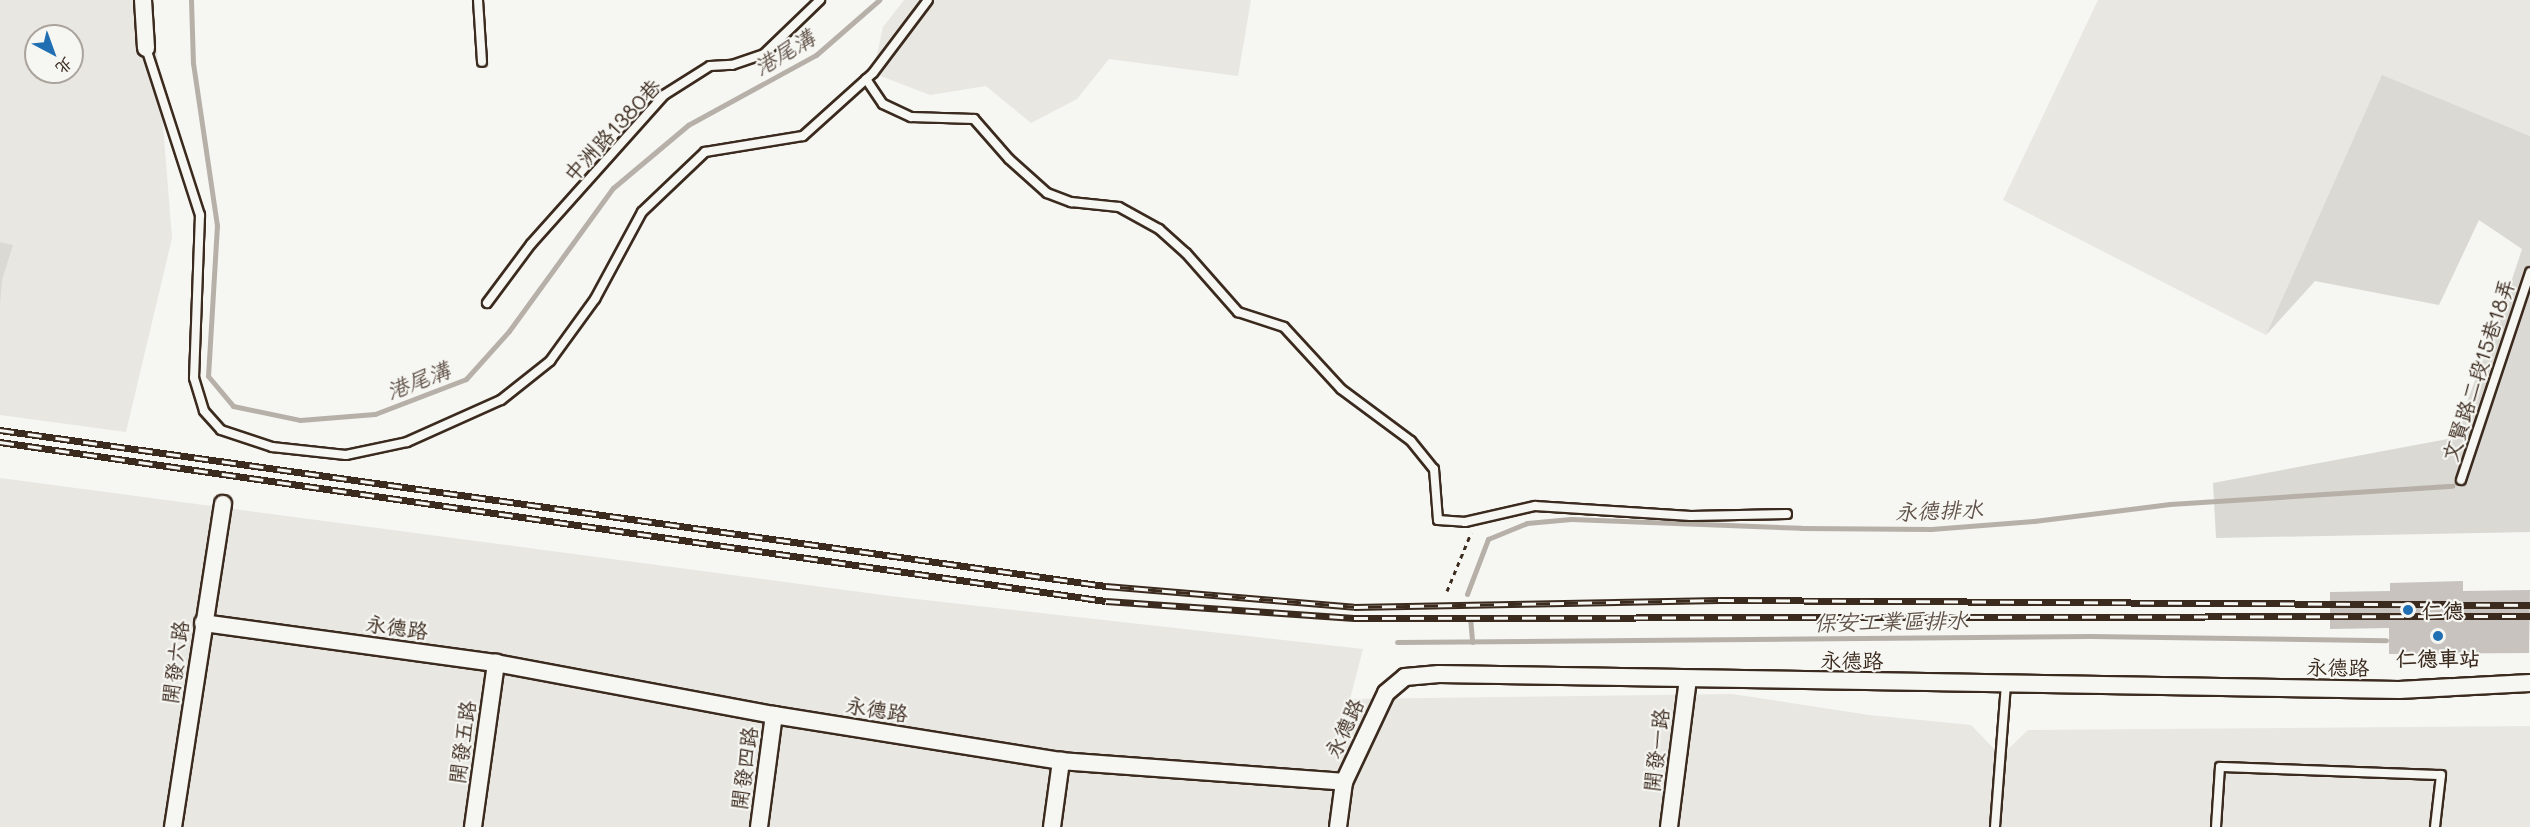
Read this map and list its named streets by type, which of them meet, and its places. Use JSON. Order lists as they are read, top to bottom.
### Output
{
  "streets": {
    "street": [
      "永德路",
      "開發六路",
      "開發五路",
      "開發一路",
      "開發四路"
    ],
    "lane": ["中洲路1380巷", "文賢路二段15巷18弄"]
  },
  "crossings": [
    ["永德路", "開發六路"],
    ["永德路", "開發五路"],
    ["永德路", "開發一路"],
    ["永德路", "開發四路"]
  ],
  "water": ["港尾溝", "永德排水", "保安工業區排水"],
  "places": ["仁德", "仁德車站"],
  "north": "bottom right"
}
